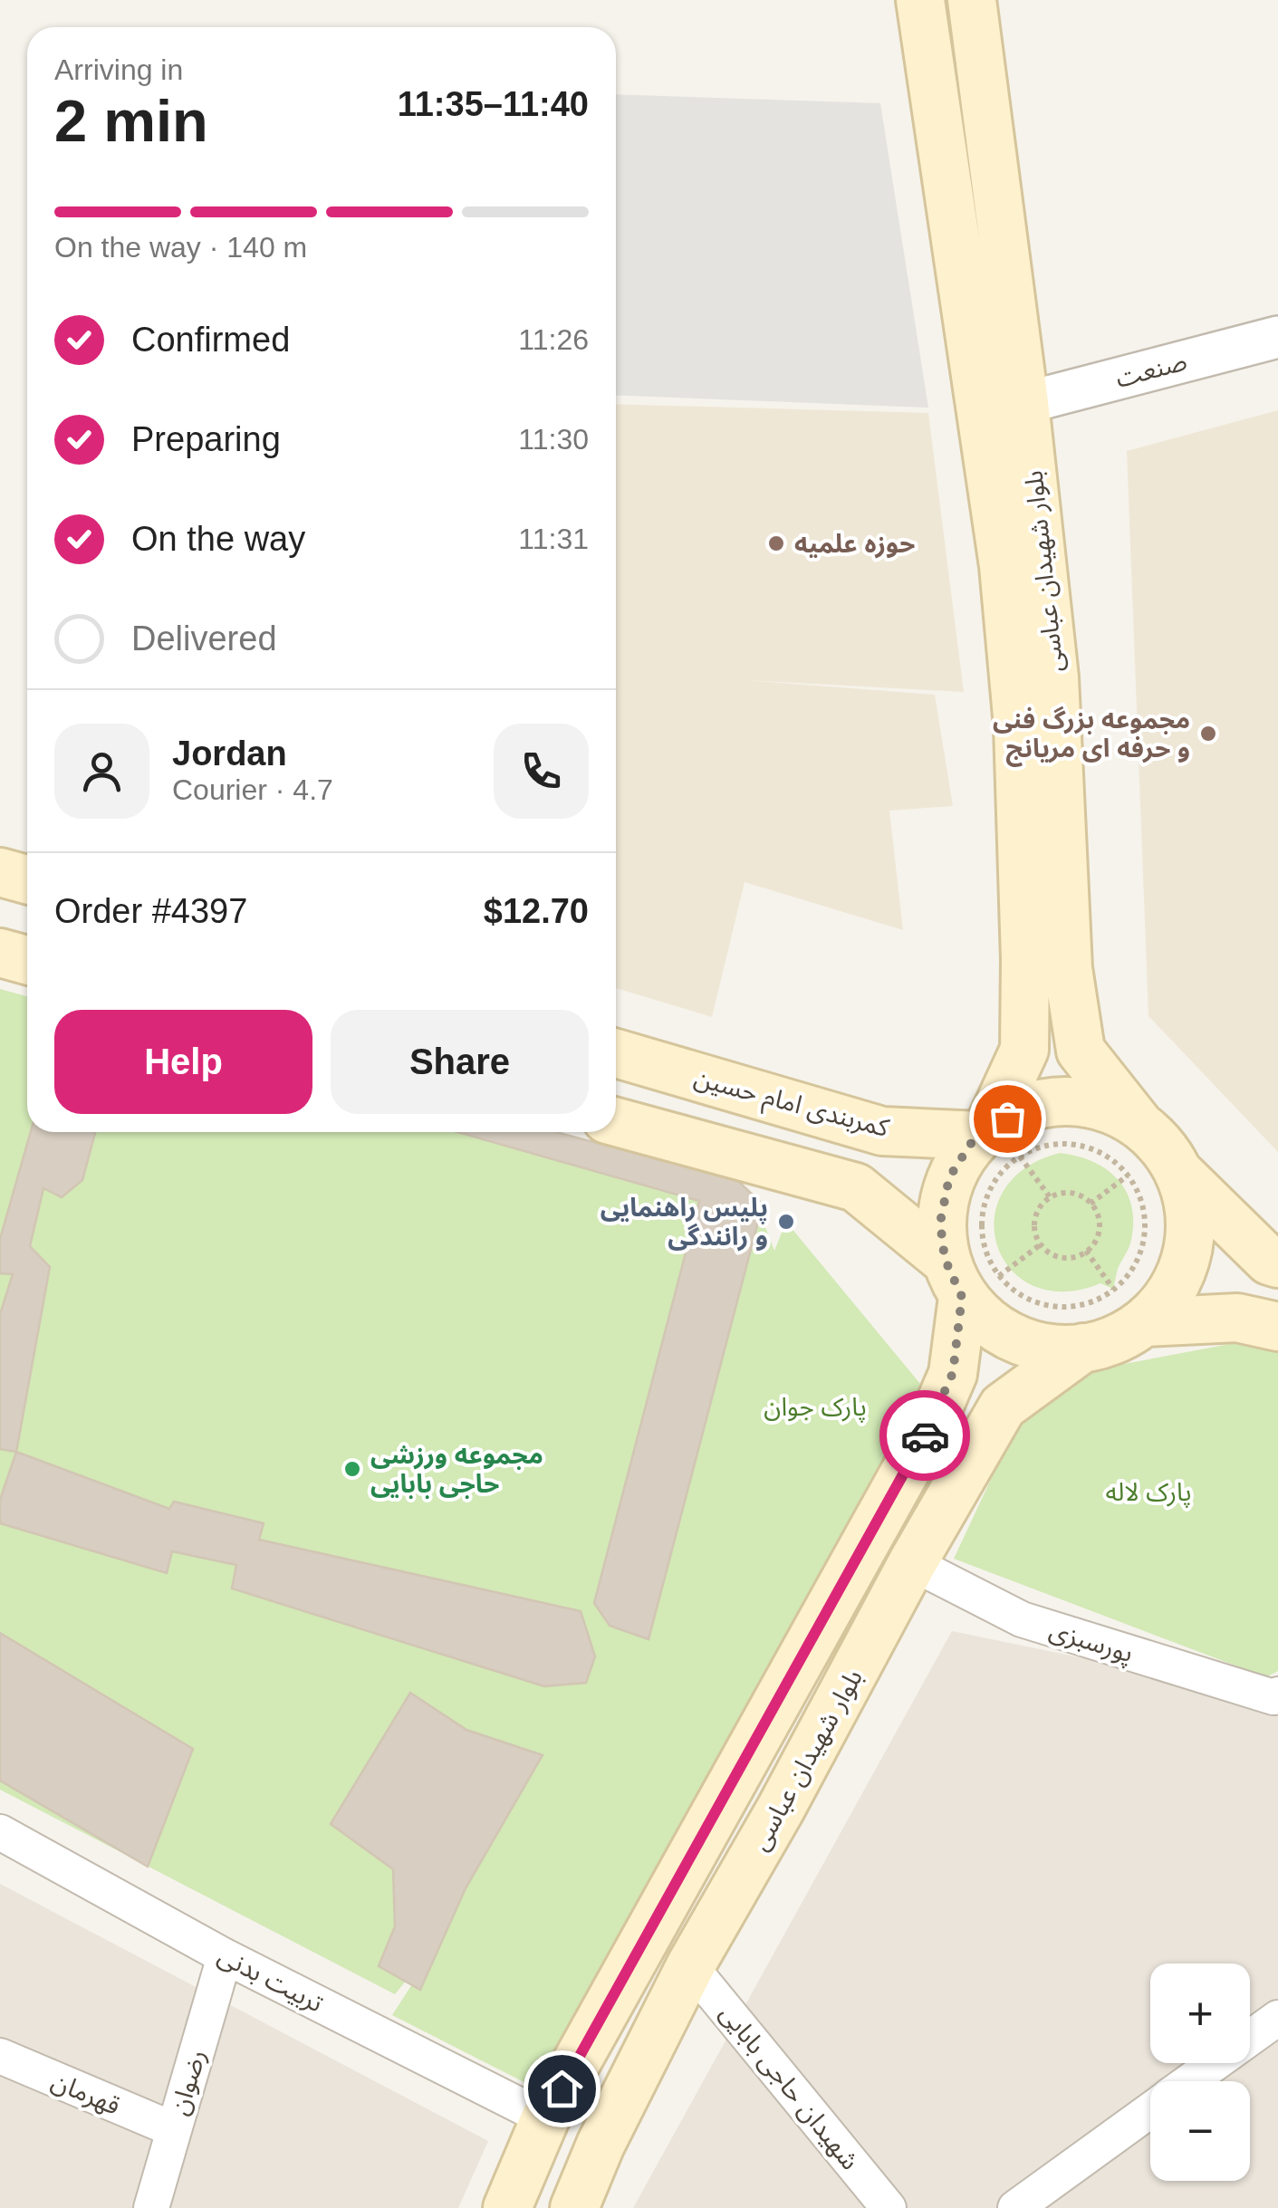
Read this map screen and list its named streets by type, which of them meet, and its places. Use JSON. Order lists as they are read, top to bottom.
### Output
{
  "streets": {
    "main road": ["بلوار شهیدان عباسی", "کمربندی امام حسین"],
    "street": [
      "صنعت",
      "پورسبزی",
      "تربیت بدنی",
      "رضوان",
      "شهیدان حاجی بابایی",
      "قهرمان"
    ]
  },
  "crossings": [
    ["صنعت", "بلوار شهیدان عباسی"],
    ["بلوار شهیدان عباسی", "کمربندی امام حسین"],
    ["بلوار شهیدان عباسی", "پورسبزی"],
    ["بلوار شهیدان عباسی", "شهیدان حاجی بابایی"],
    ["تربیت بدنی", "رضوان"],
    ["رضوان", "قهرمان"]
  ],
  "parks": ["پارک جوان", "پارک لاله"],
  "places": [
    "حوزه علمیه",
    "مجموعه بزرگ فنی و حرفه ای مریانج",
    "پلیس راهنمایی و رانندگی",
    "مجموعه ورزشی حاجی بابایی"
  ],
  "page": {
    "heading": ["2 min", "Arriving in", "11:35–11:40"],
    "panel": [
      "Jordan",
      "Courier · 4.7",
      "Order #4397",
      "$12.70"
    ],
    "bar": "On the way · 140 m",
    "list": [
      ["Confirmed", "11:26"],
      ["Preparing", "11:30"],
      ["On the way", "11:31"],
      "Delivered"
    ],
    "buttons": ["Help", "Share"],
    "map_buttons": ["+", "−"]
  }
}
